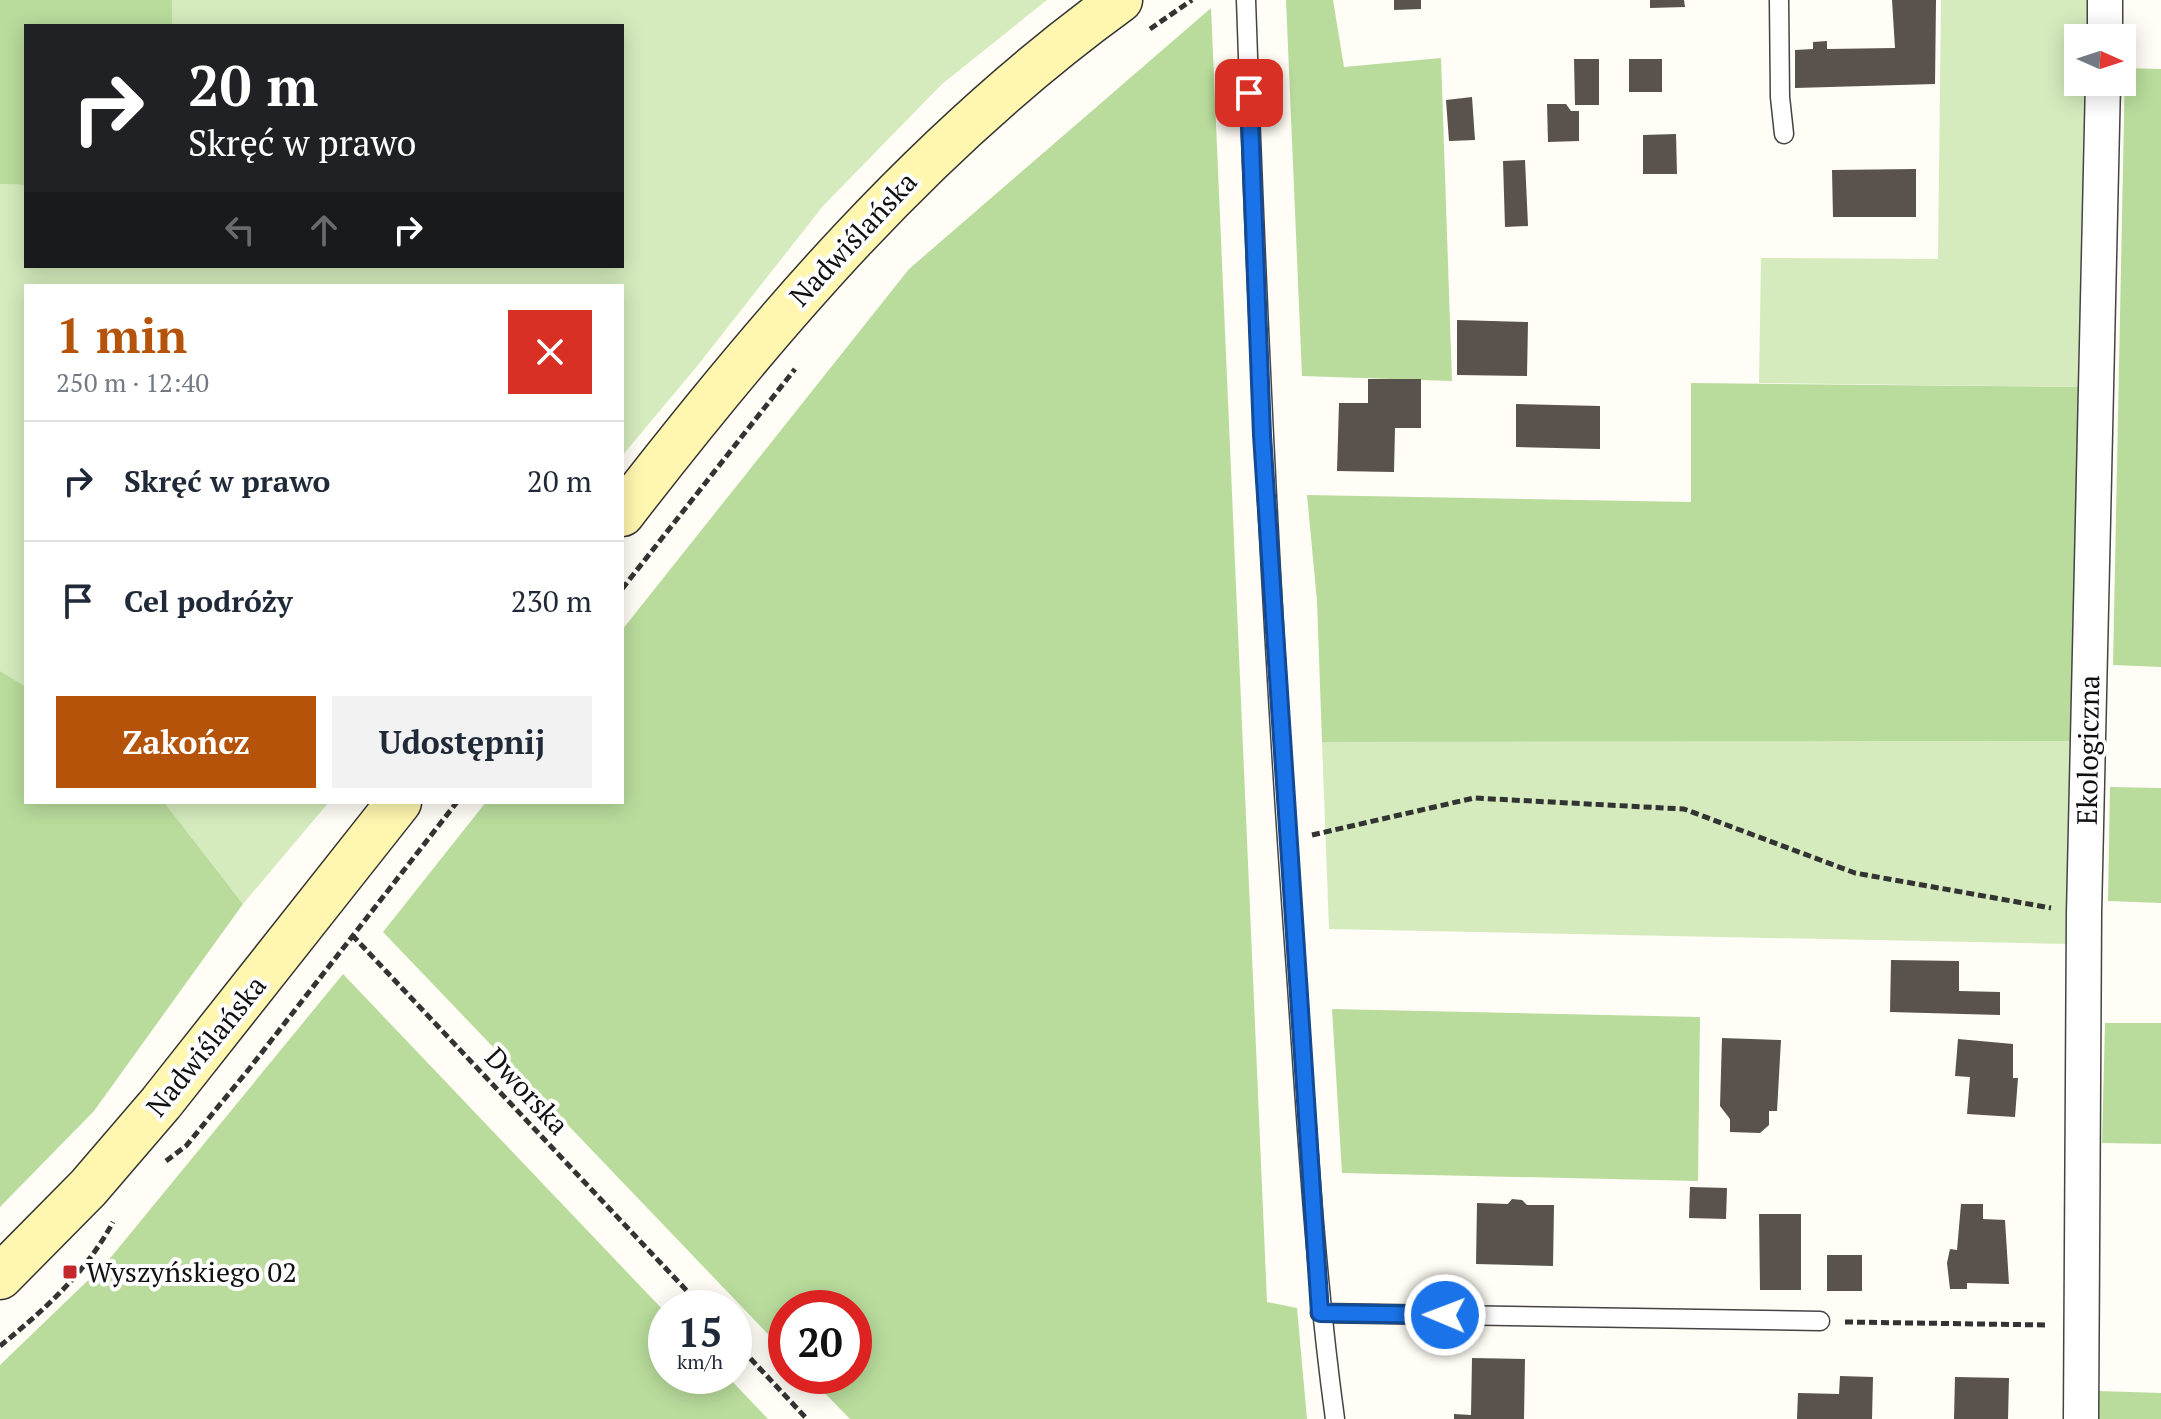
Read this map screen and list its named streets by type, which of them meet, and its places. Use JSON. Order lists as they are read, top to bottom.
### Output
{
  "streets": {
    "main road": ["Nadwiślańska"],
    "street": ["Ekologiczna"],
    "path": ["Dworska"]
  },
  "crossings": [
    ["Nadwiślańska", "Dworska"]
  ],
  "places": {
    "transit": ["Wyszyńskiego 02"]
  },
  "north": "right",
  "page": {
    "turn": ["20 m", "Skręć w prawo"],
    "heading": ["1 min", "250 m · 12:40"],
    "list": [
      {
        "name": "Skręć w prawo",
        "value": "20 m"
      },
      {
        "name": "Cel podróży",
        "value": "230 m"
      }
    ],
    "buttons": ["Zakończ", "Udostępnij"],
    "speed": "15 km/h",
    "limit": "20"
  }
}
